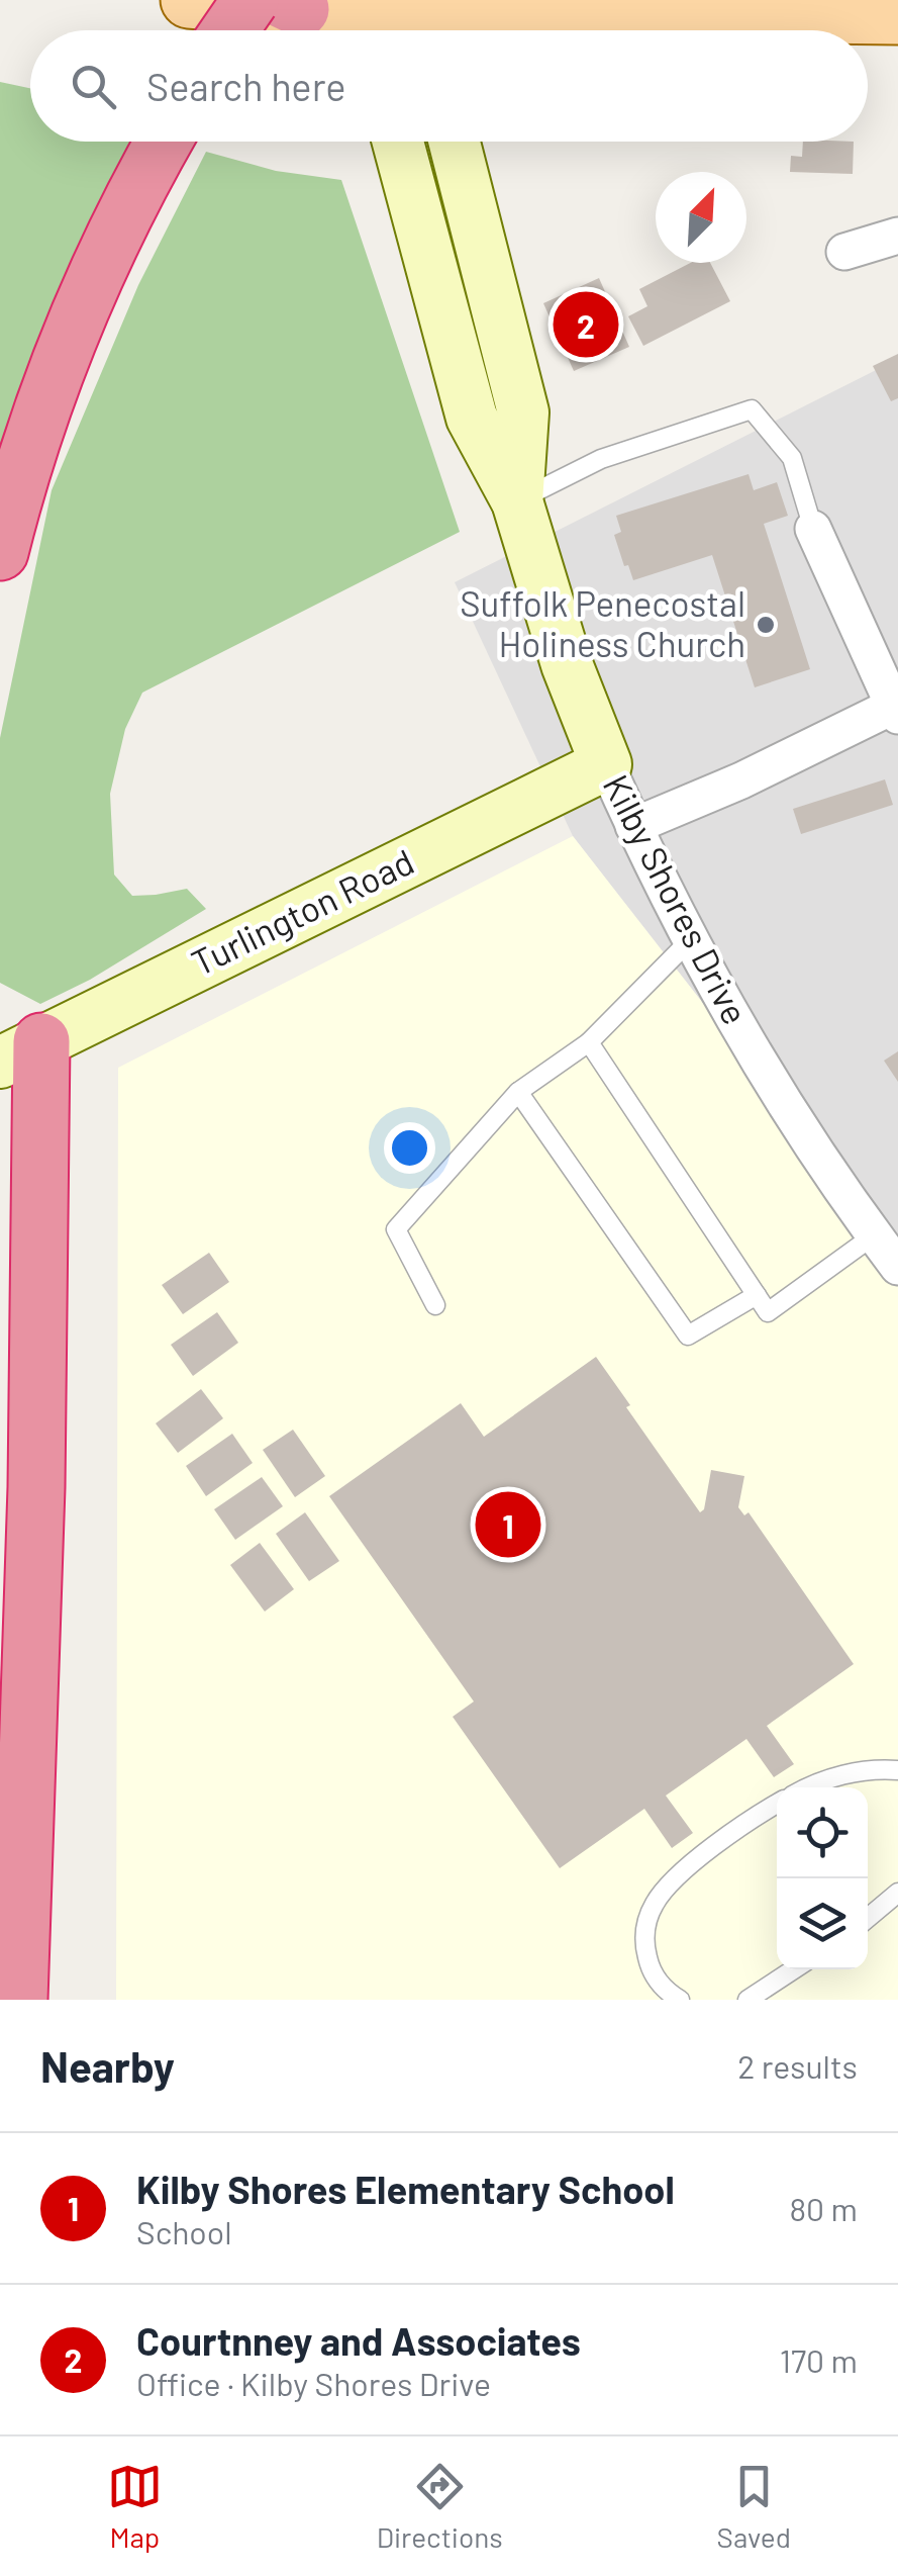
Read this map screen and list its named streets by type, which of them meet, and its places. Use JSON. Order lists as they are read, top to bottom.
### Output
{
  "streets": {
    "street": ["Kilby Shores Drive", "Turlington Road"]
  },
  "crossings": [
    ["Kilby Shores Drive", "Turlington Road"]
  ],
  "places": ["Suffolk Penecostal Holiness Church"],
  "north": "top right",
  "page": {
    "search": "Search here",
    "pins": ["2", "1"],
    "heading": ["Nearby", "2 results"],
    "list": [
      {
        "mark": "1",
        "name": "Kilby Shores Elementary School",
        "note": "School",
        "value": "80 m"
      },
      {
        "mark": "2",
        "name": "Courtnney and Associates",
        "note": "Office · Kilby Shores Drive",
        "value": "170 m"
      }
    ],
    "nav": ["Map", "Directions", "Saved"]
  }
}
